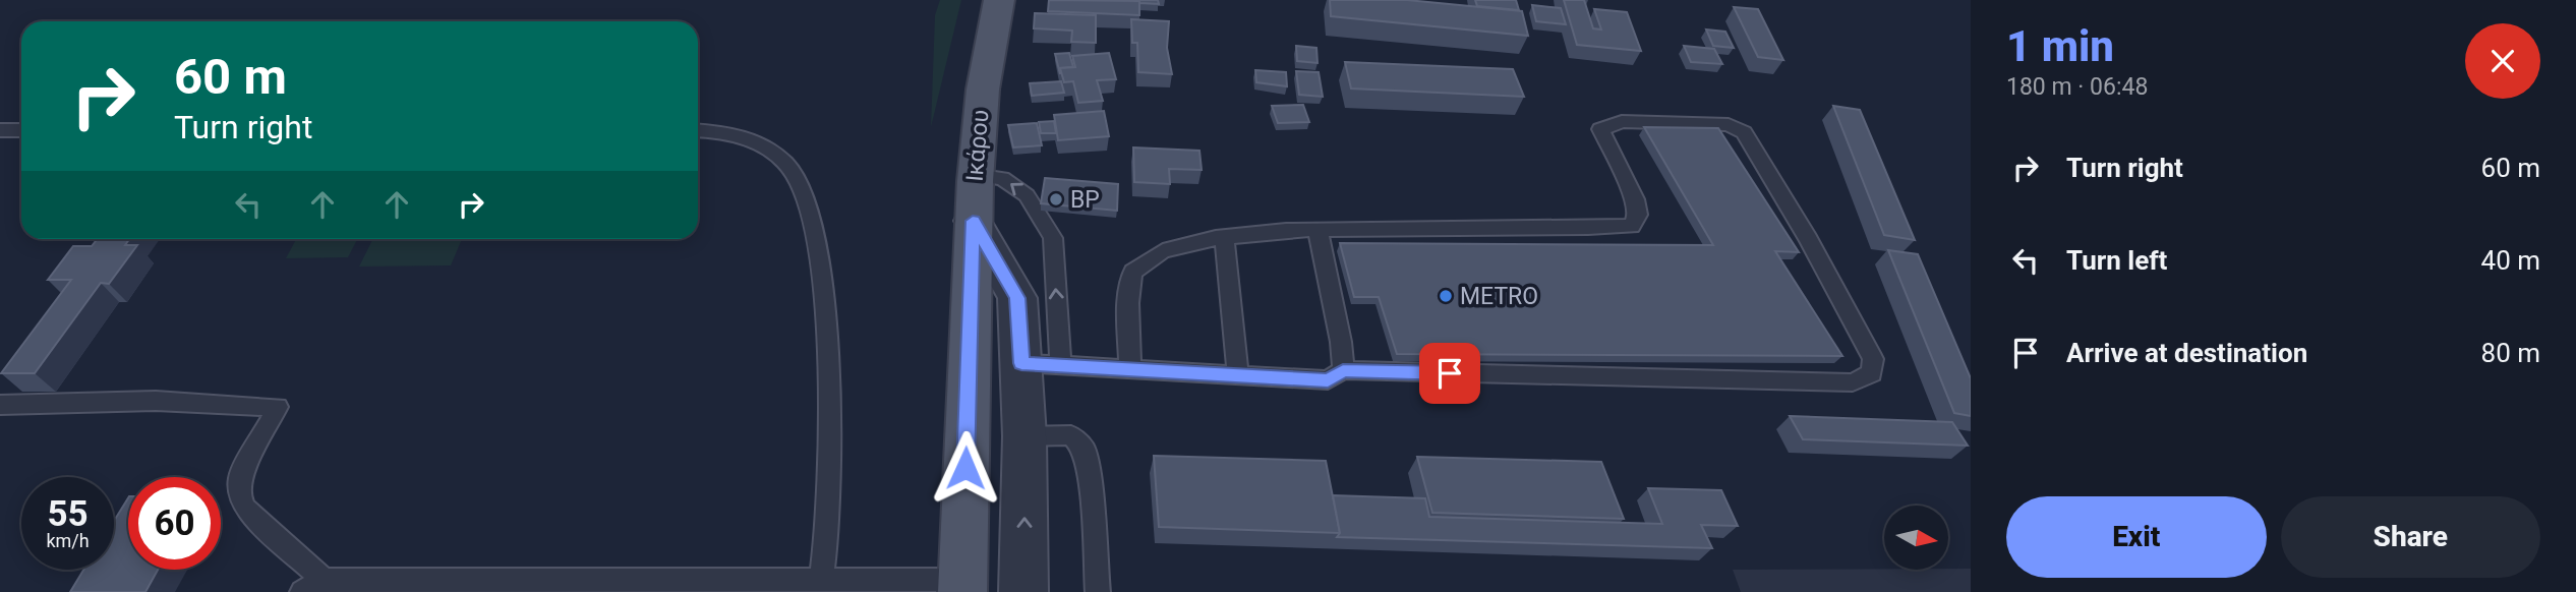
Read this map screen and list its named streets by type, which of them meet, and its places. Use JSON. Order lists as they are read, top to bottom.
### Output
{
  "streets": {
    "main road": ["Ικάρου"]
  },
  "places": ["BP", "METRO"],
  "north": "right",
  "page": {
    "heading": ["1 min", "180 m · 06:48"],
    "turn": ["60 m", "Turn right"],
    "list": [
      {
        "name": "Turn right",
        "value": "60 m"
      },
      {
        "name": "Turn left",
        "value": "40 m"
      },
      {
        "name": "Arrive at destination",
        "value": "80 m"
      }
    ],
    "speed": "55 km/h",
    "limit": "60",
    "buttons": ["Exit", "Share"]
  }
}
